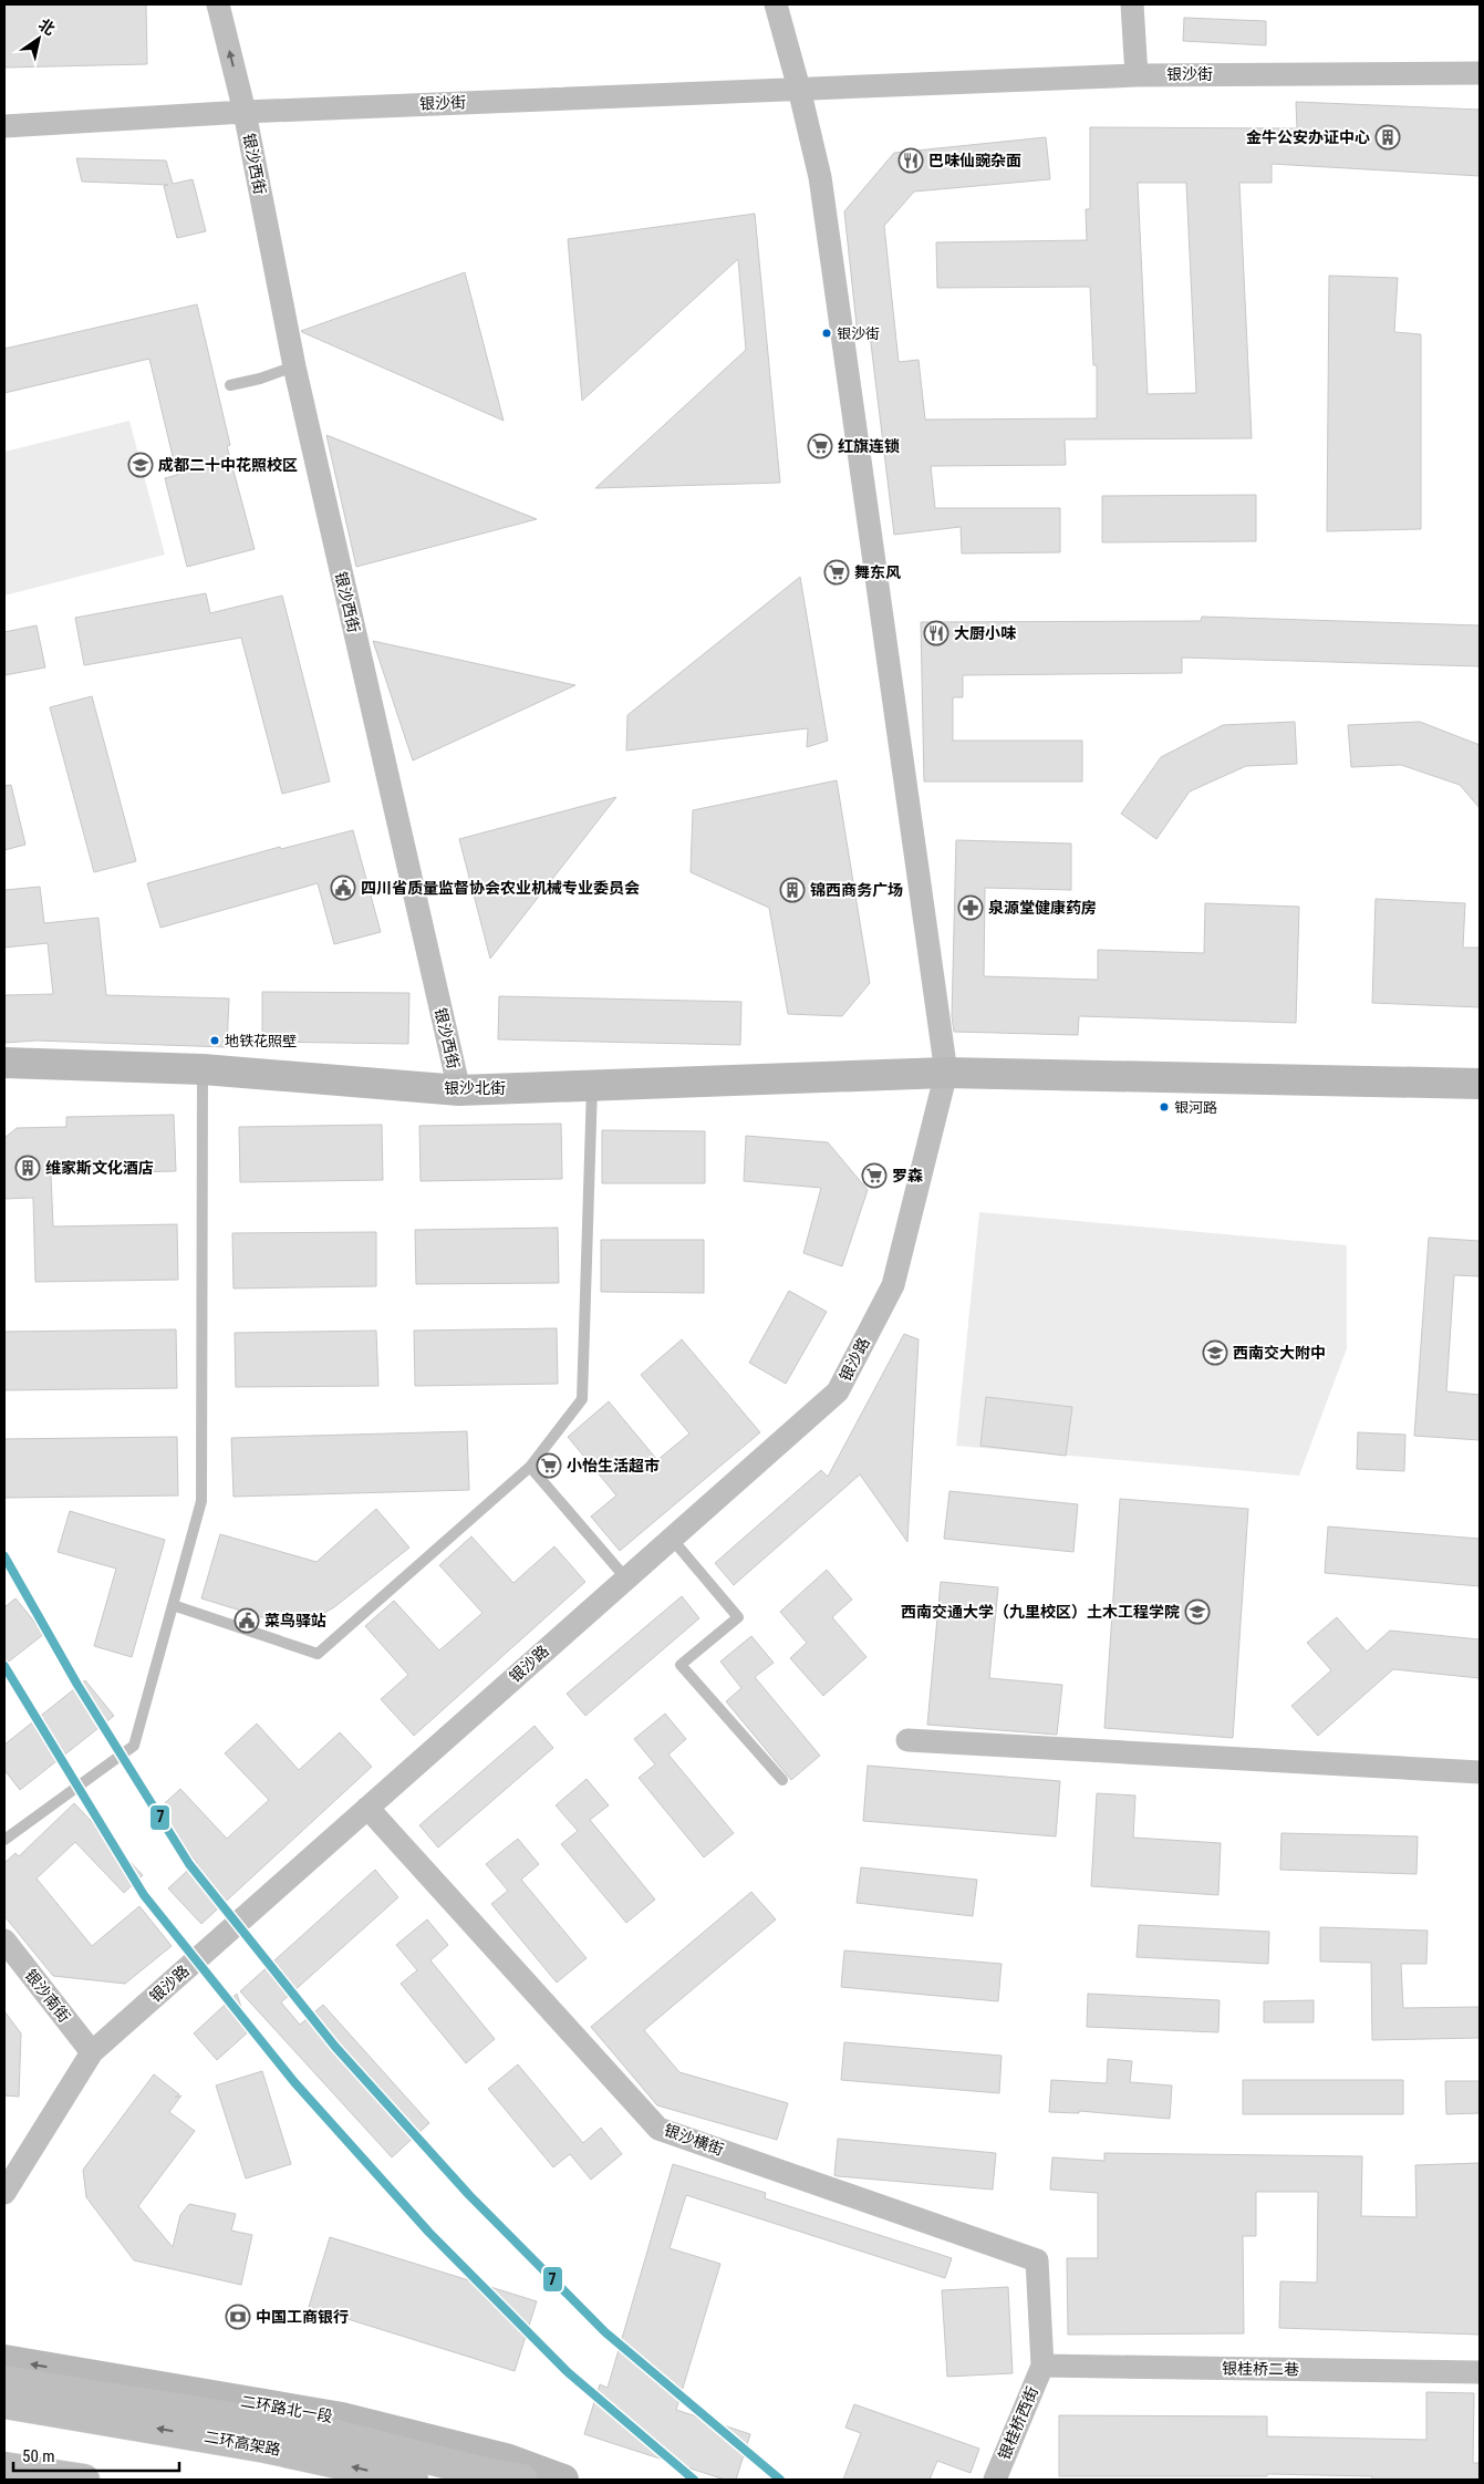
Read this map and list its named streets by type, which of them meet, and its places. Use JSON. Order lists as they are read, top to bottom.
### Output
{
  "streets": {
    "highway": ["二环高架路"],
    "street": [
      "银沙街",
      "银沙西街",
      "银沙北街",
      "银沙路",
      "银沙南街",
      "银沙横街",
      "银桂桥二巷",
      "二环路北一段",
      "银桂桥西街"
    ]
  },
  "crossings": [
    ["银沙街", "银沙西街"],
    ["银沙西街", "银沙北街"],
    ["银沙北街", "银沙路"],
    ["银沙路", "银沙南街"],
    ["银沙路", "银沙横街"],
    ["银沙横街", "银桂桥二巷"],
    ["银沙横街", "银桂桥西街"],
    ["银桂桥二巷", "银桂桥西街"]
  ],
  "one_way": ["二环路北一段"],
  "places": {
    "building": ["金牛公安办证中心", "锦西商务广场", "维家斯文化酒店"],
    "restaurant": ["巴味仙豌杂面", "大厨小味"],
    "other": ["银沙街", "地铁花照壁", "银河路"],
    "supermarket": [
      "红旗连锁",
      "舞东风",
      "罗森",
      "小怡生活超市"
    ],
    "school or university": ["成都二十中花照校区", "西南交大附中", "西南交通大学（九里校区）土木工程学院"],
    "public building": ["四川省质量监督协会农业机械专业委员会", "菜鸟驿站"],
    "pharmacy": ["泉源堂健康药房"],
    "bank": ["中国工商银行"]
  },
  "lines": ["transit line 7"],
  "scale_bar": "50 m",
  "north": "top right"
}
